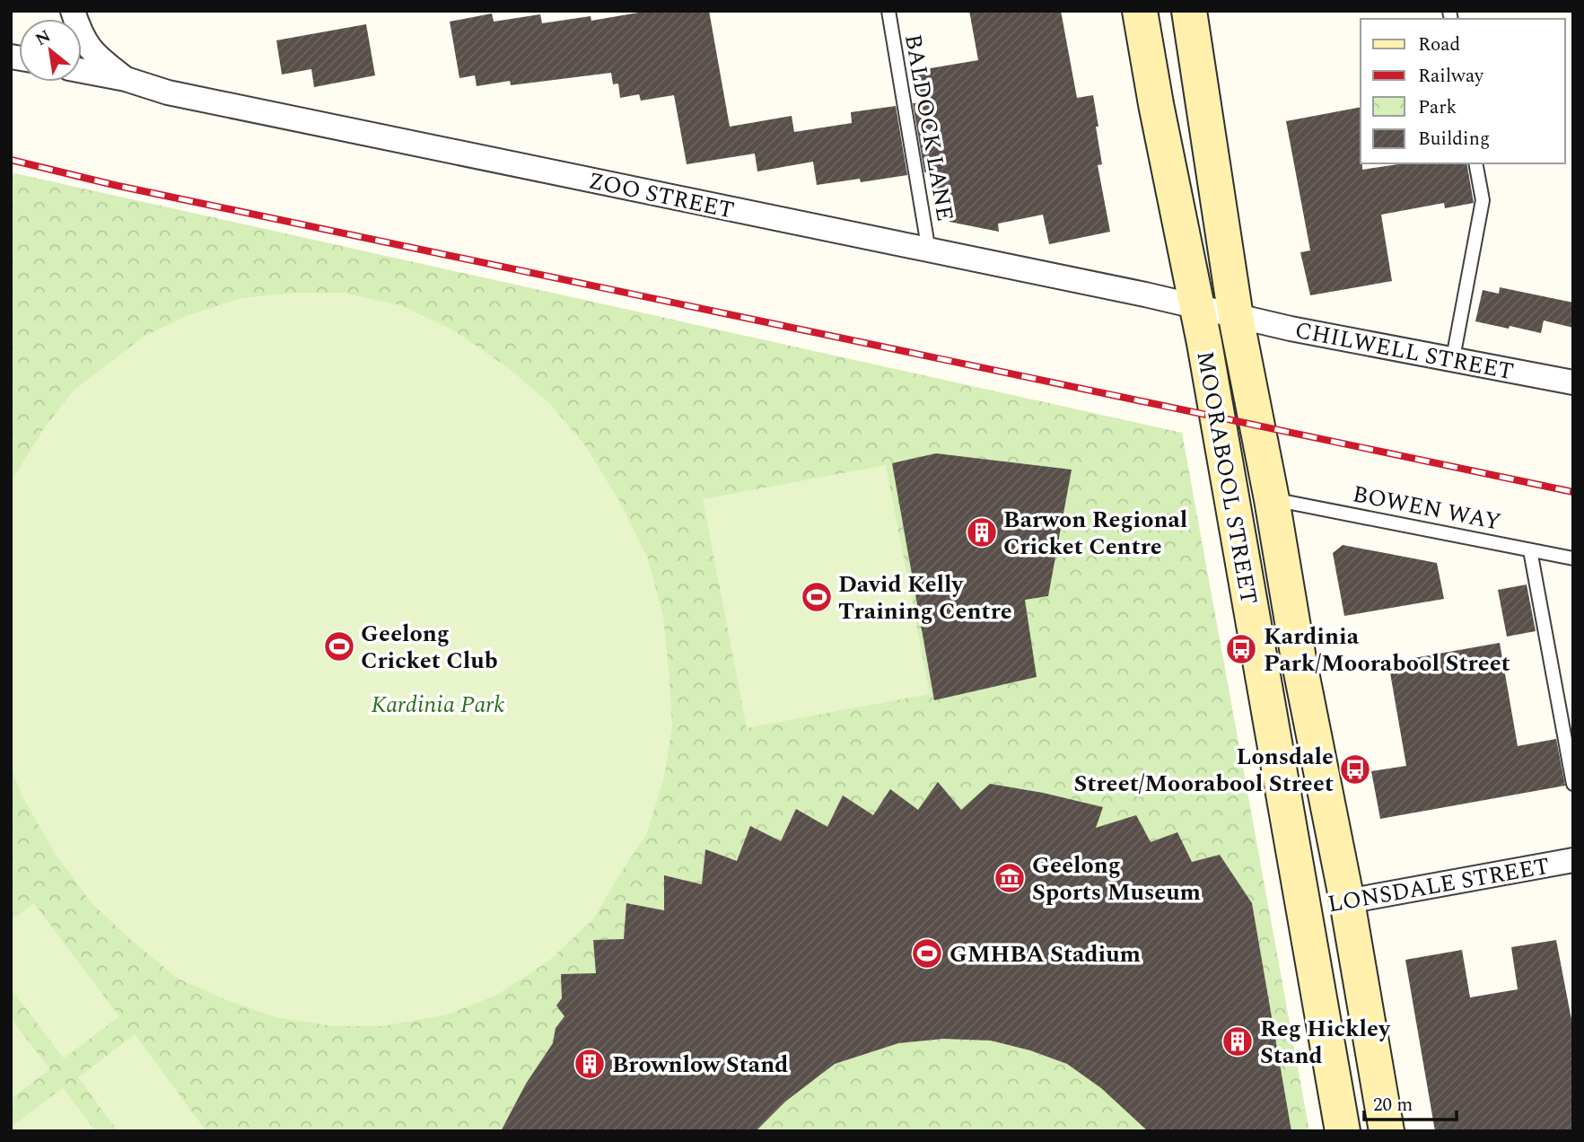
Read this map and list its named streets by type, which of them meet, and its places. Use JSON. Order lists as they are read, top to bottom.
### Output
{
  "streets": {
    "street": [
      "ZOO STREET",
      "CHILWELL STREET",
      "MOORABOOL STREET",
      "LONSDALE STREET"
    ],
    "lane": ["BALDOCK LANE", "BOWEN WAY"]
  },
  "crossings": [
    ["BALDOCK LANE", "ZOO STREET"],
    ["ZOO STREET", "CHILWELL STREET"],
    ["ZOO STREET", "MOORABOOL STREET"],
    ["CHILWELL STREET", "MOORABOOL STREET"],
    ["MOORABOOL STREET", "BOWEN WAY"],
    ["MOORABOOL STREET", "LONSDALE STREET"]
  ],
  "parks": ["Kardinia Park"],
  "places": {
    "building": ["Barwon Regional Cricket Centre", "Reg Hickley Stand", "Brownlow Stand"],
    "sports": ["David Kelly Training Centre", "Geelong Cricket Club", "GMHBA Stadium"],
    "bus stop": ["Kardinia Park/Moorabool Street", "Lonsdale Street/Moorabool Street"],
    "museum": ["Geelong Sports Museum"]
  },
  "legend": [
    "Road",
    "Railway",
    "Park",
    "Building"
  ],
  "scale_bar": "20 m",
  "north": "top left"
}
